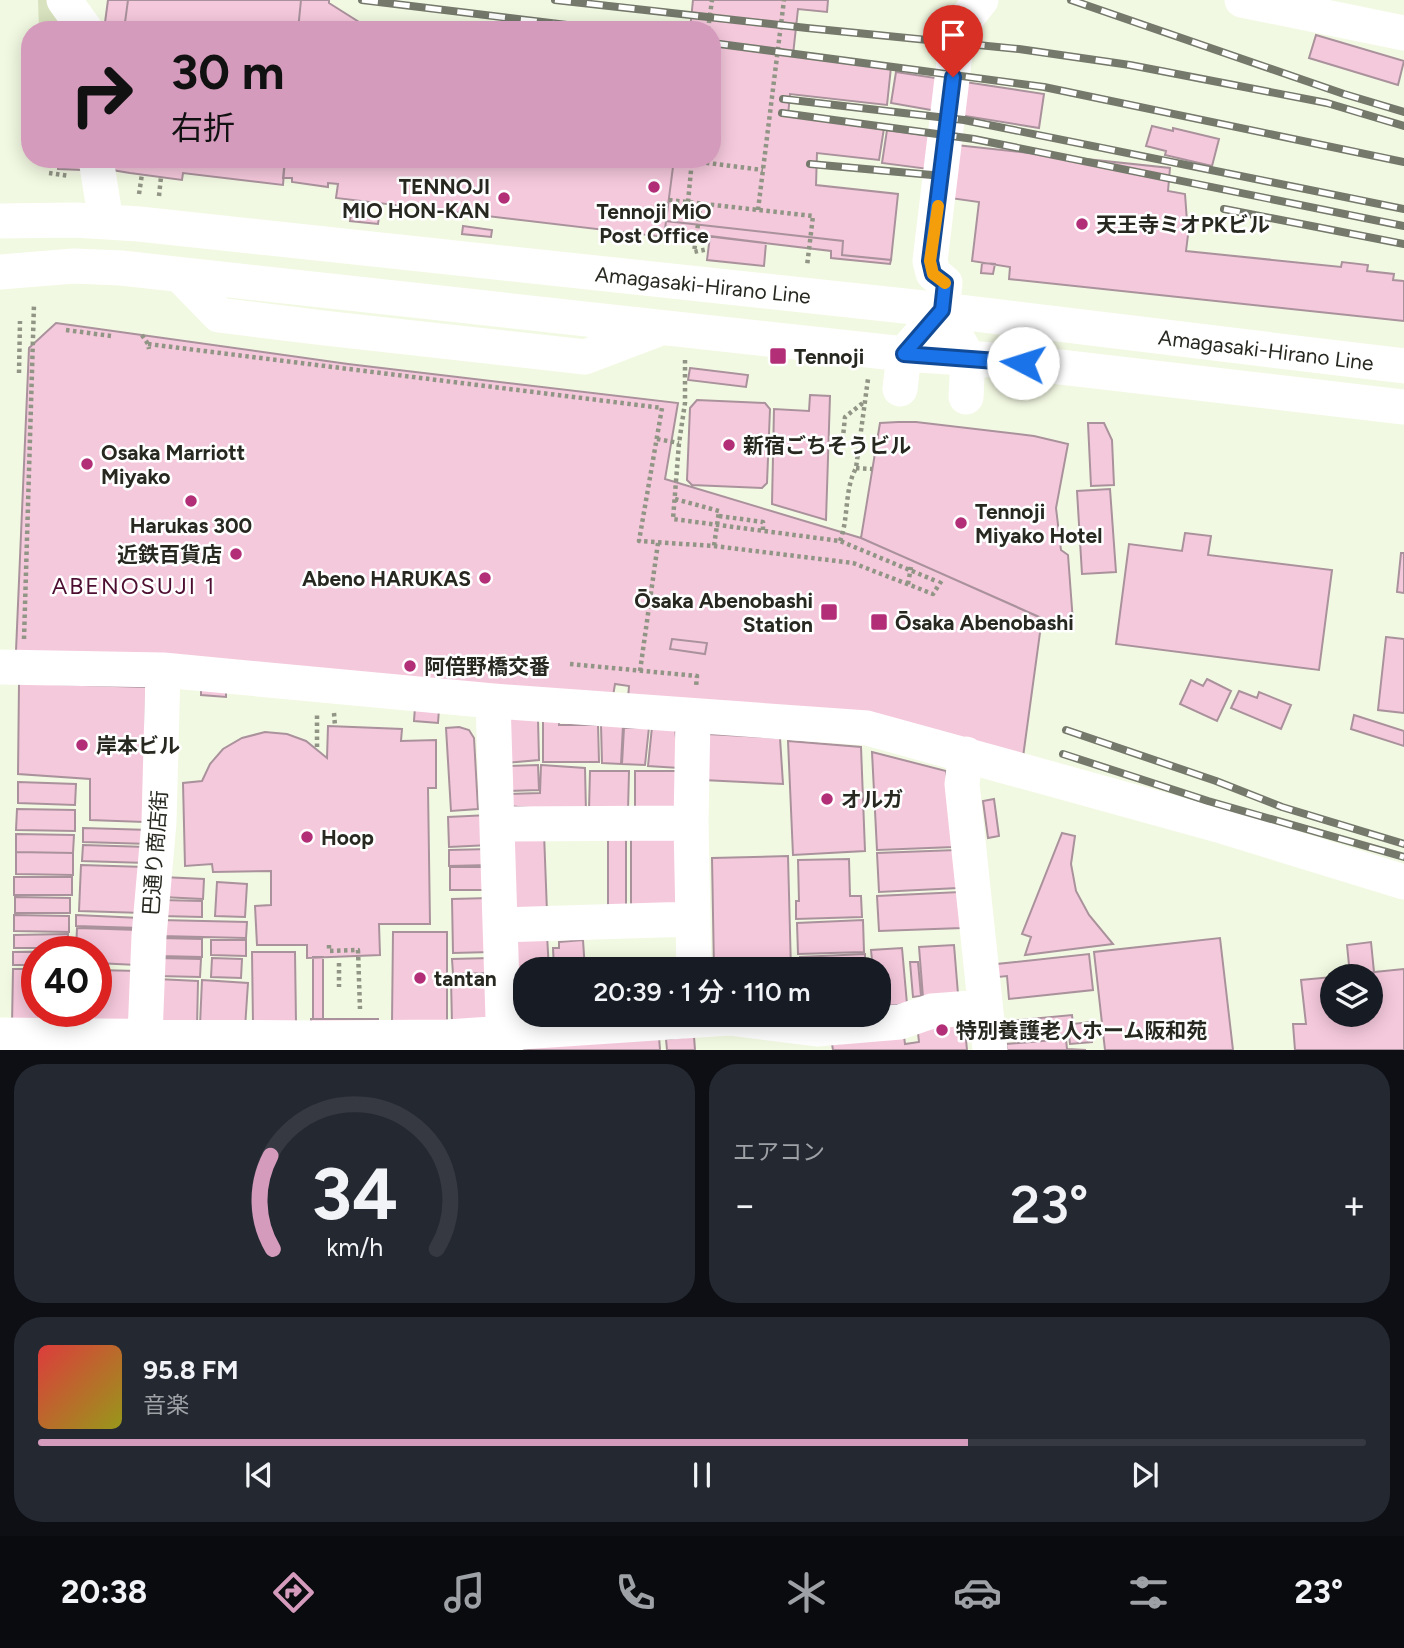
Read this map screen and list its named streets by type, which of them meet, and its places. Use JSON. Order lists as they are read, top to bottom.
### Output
{
  "streets": {
    "street": ["Amagasaki-Hirano Line", "巴通り商店街"]
  },
  "districts": ["ABENOSUJI 1"],
  "places": {
    "other": [
      "Tennoji MiO Post Office",
      "TENNOJI MIO HON-KAN",
      "天王寺ミオPKビル",
      "新宿ごちそうビル",
      "Osaka Marriott Miyako",
      "Harukas 300",
      "Tennoji Miyako Hotel",
      "近鉄百貨店",
      "Abeno HARUKAS",
      "阿倍野橋交番",
      "岸本ビル",
      "オルガ",
      "Hoop",
      "tantan",
      "特別養護老人ホーム阪和苑"
    ],
    "transit": ["Tennoji", "Ōsaka Abenobashi Station", "Ōsaka Abenobashi"]
  },
  "page": {
    "turn": ["30 m", "右折"],
    "limit": "40",
    "trip": "20:39 · 1 分 · 110 m",
    "tile": "エアコン",
    "heat": ["−", "23°", "+"],
    "song": ["95.8 FM", "音楽"],
    "tabs": ["20:38", "23°"],
    "gauge": ["34", "km/h"]
  }
}
